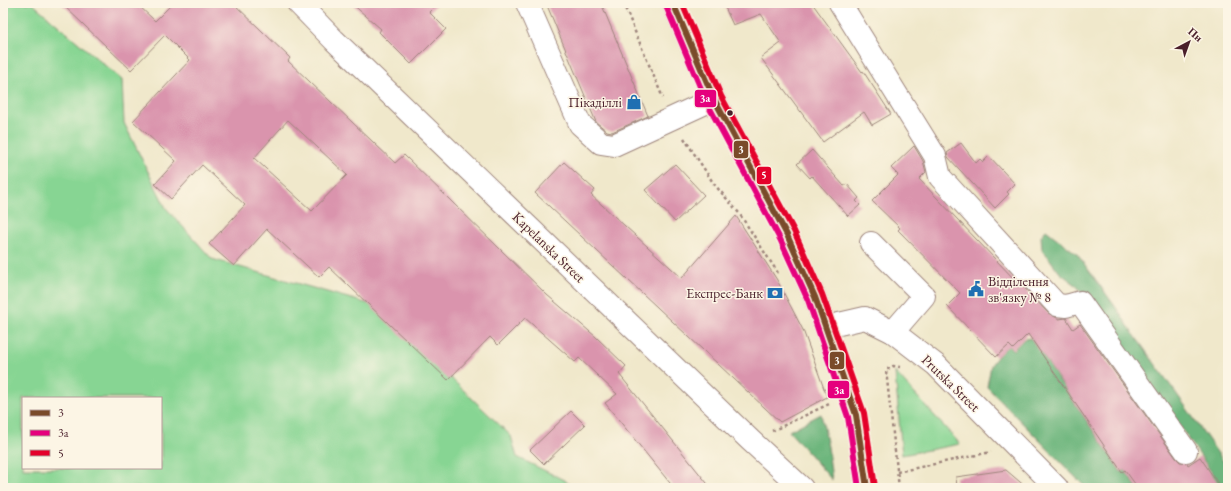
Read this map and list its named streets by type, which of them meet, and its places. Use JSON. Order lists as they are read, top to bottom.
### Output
{
  "streets": {
    "street": ["Kapelanska Street", "Prutska Street"]
  },
  "places": {
    "shop": ["Пікаділлі"],
    "public building": ["Відділення зв'язку № 8"],
    "bank": ["Eкспрес-Банк"]
  },
  "lines": ["transit line 3", "transit line 5", "transit line 3а"],
  "legend": ["3", "3а", "5"],
  "north": "top right"
}
